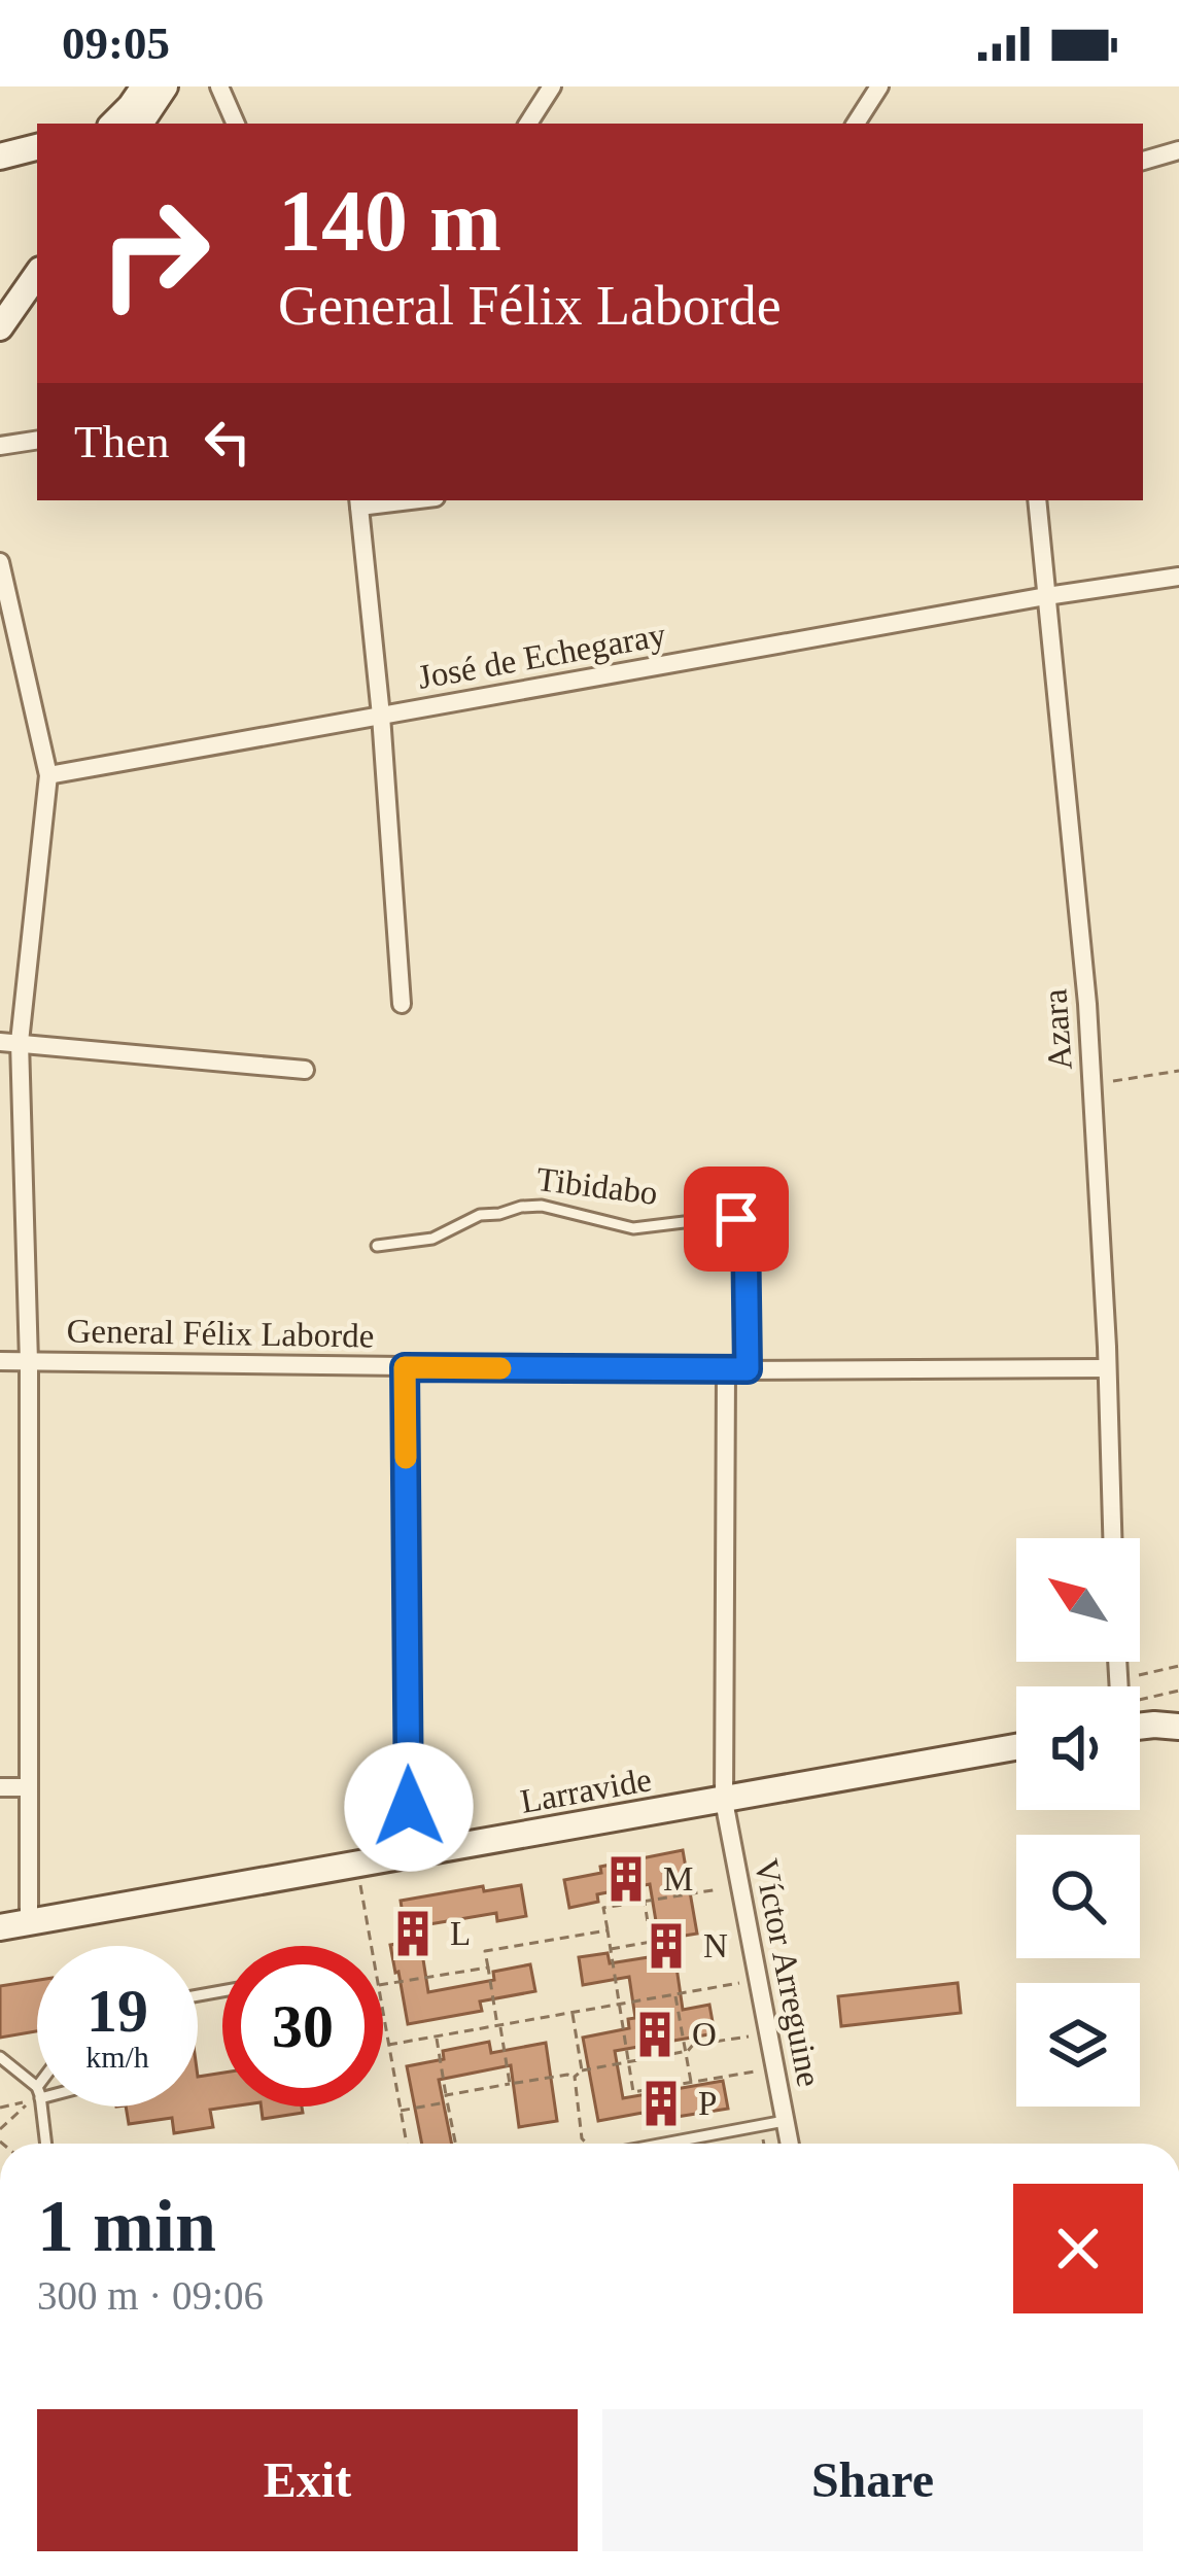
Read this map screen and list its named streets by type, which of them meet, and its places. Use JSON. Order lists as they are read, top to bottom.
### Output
{
  "streets": {
    "street": [
      "José de Echegaray",
      "Azara",
      "General Félix Laborde",
      "Larravide",
      "Víctor Arreguine"
    ],
    "lane": ["Tibidabo"]
  },
  "crossings": [
    ["José de Echegaray", "Azara"],
    ["Azara", "General Félix Laborde"],
    ["Tibidabo", "General Félix Laborde"],
    ["Larravide", "Víctor Arreguine"]
  ],
  "places": {
    "building": [
      "M",
      "L",
      "N",
      "O",
      "P"
    ]
  },
  "north": "top left",
  "page": {
    "status": "09:05",
    "turn": ["140 m", "General Félix Laborde"],
    "then": "Then",
    "speed": "19 km/h",
    "limit": "30",
    "heading": ["1 min", "300 m · 09:06"],
    "buttons": ["Exit", "Share"]
  }
}
